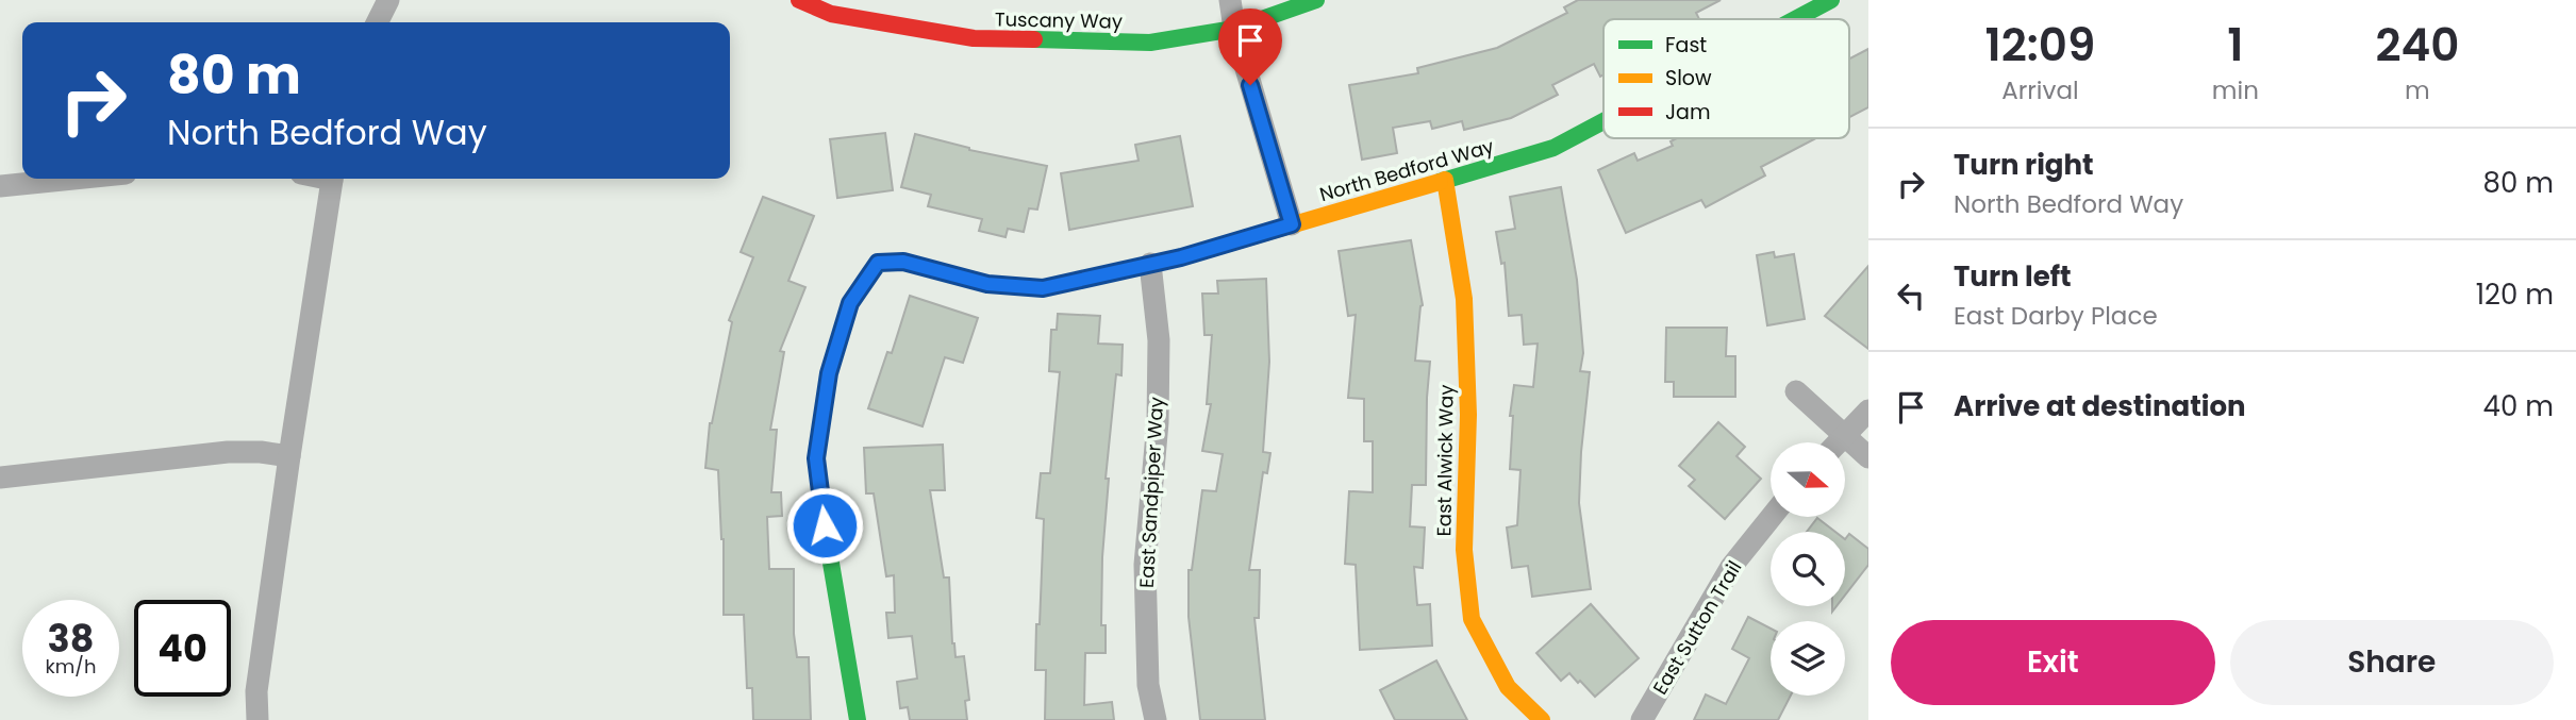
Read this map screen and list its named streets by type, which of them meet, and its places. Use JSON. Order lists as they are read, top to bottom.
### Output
{
  "streets": {
    "street": [
      "Tuscany Way",
      "North Bedford Way",
      "East Alwick Way",
      "East Sandpiper Way",
      "East Sutton Trail"
    ]
  },
  "crossings": [
    ["North Bedford Way", "East Alwick Way"],
    ["North Bedford Way", "East Sandpiper Way"]
  ],
  "legend": ["Fast", "Slow", "Jam"],
  "north": "right",
  "page": {
    "eta": [
      "12:09",
      "Arrival",
      "1",
      "min",
      "240",
      "m"
    ],
    "turn": ["80 m", "North Bedford Way"],
    "list": [
      {
        "name": "Turn right",
        "note": "North Bedford Way",
        "value": "80 m"
      },
      {
        "name": "Turn left",
        "note": "East Darby Place",
        "value": "120 m"
      },
      {
        "name": "Arrive at destination",
        "value": "40 m"
      }
    ],
    "speed": "38 km/h",
    "limit": "40",
    "buttons": ["Exit", "Share"]
  }
}
